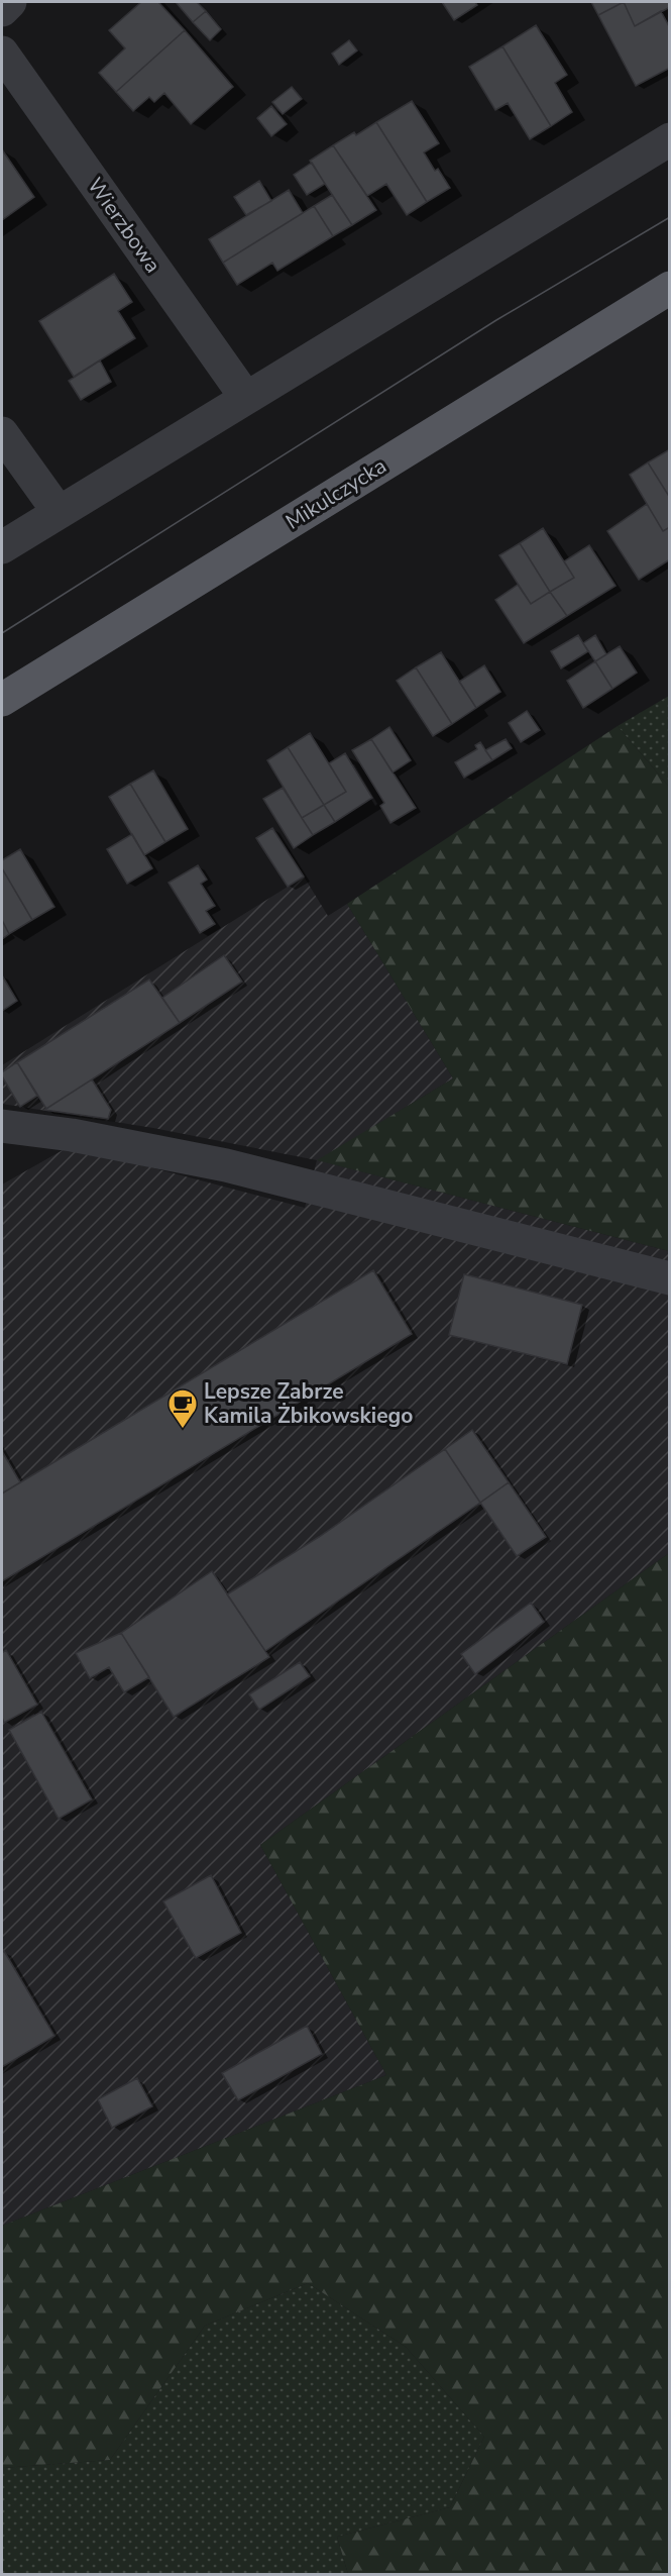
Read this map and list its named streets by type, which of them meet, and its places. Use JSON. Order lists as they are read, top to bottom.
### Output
{
  "streets": {
    "main road": ["Mikulczycka"],
    "street": ["Wierzbowa"]
  },
  "places": {
    "cafe": ["Lepsze Zabrze Kamila Żbikowskiego"]
  }
}
